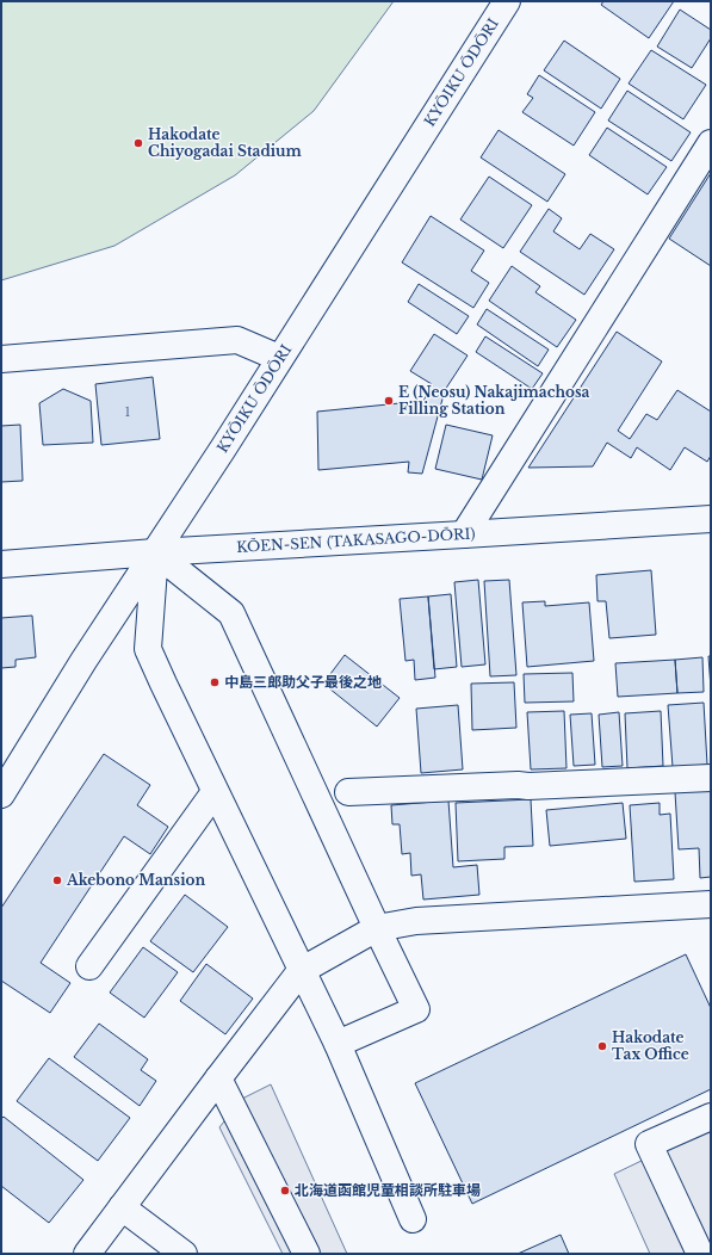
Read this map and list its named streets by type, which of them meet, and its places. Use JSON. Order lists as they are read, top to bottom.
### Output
{
  "streets": {
    "street": ["KYŌIKU ŌDŌRI", "KŌEN-SEN (TAKASAGO-DŌRI)"]
  },
  "crossings": [
    ["KYŌIKU ŌDŌRI", "KŌEN-SEN (TAKASAGO-DŌRI)"]
  ],
  "places": [
    "Hakodate Chiyogadai Stadium",
    "E (Neosu) Nakajimachosa Filling Station",
    "中島三郎助父子最後之地",
    "Akebono Mansion",
    "Hakodate Tax Office",
    "北海道函館児童相談所駐車場"
  ],
  "house_numbers": ["1"]
}
